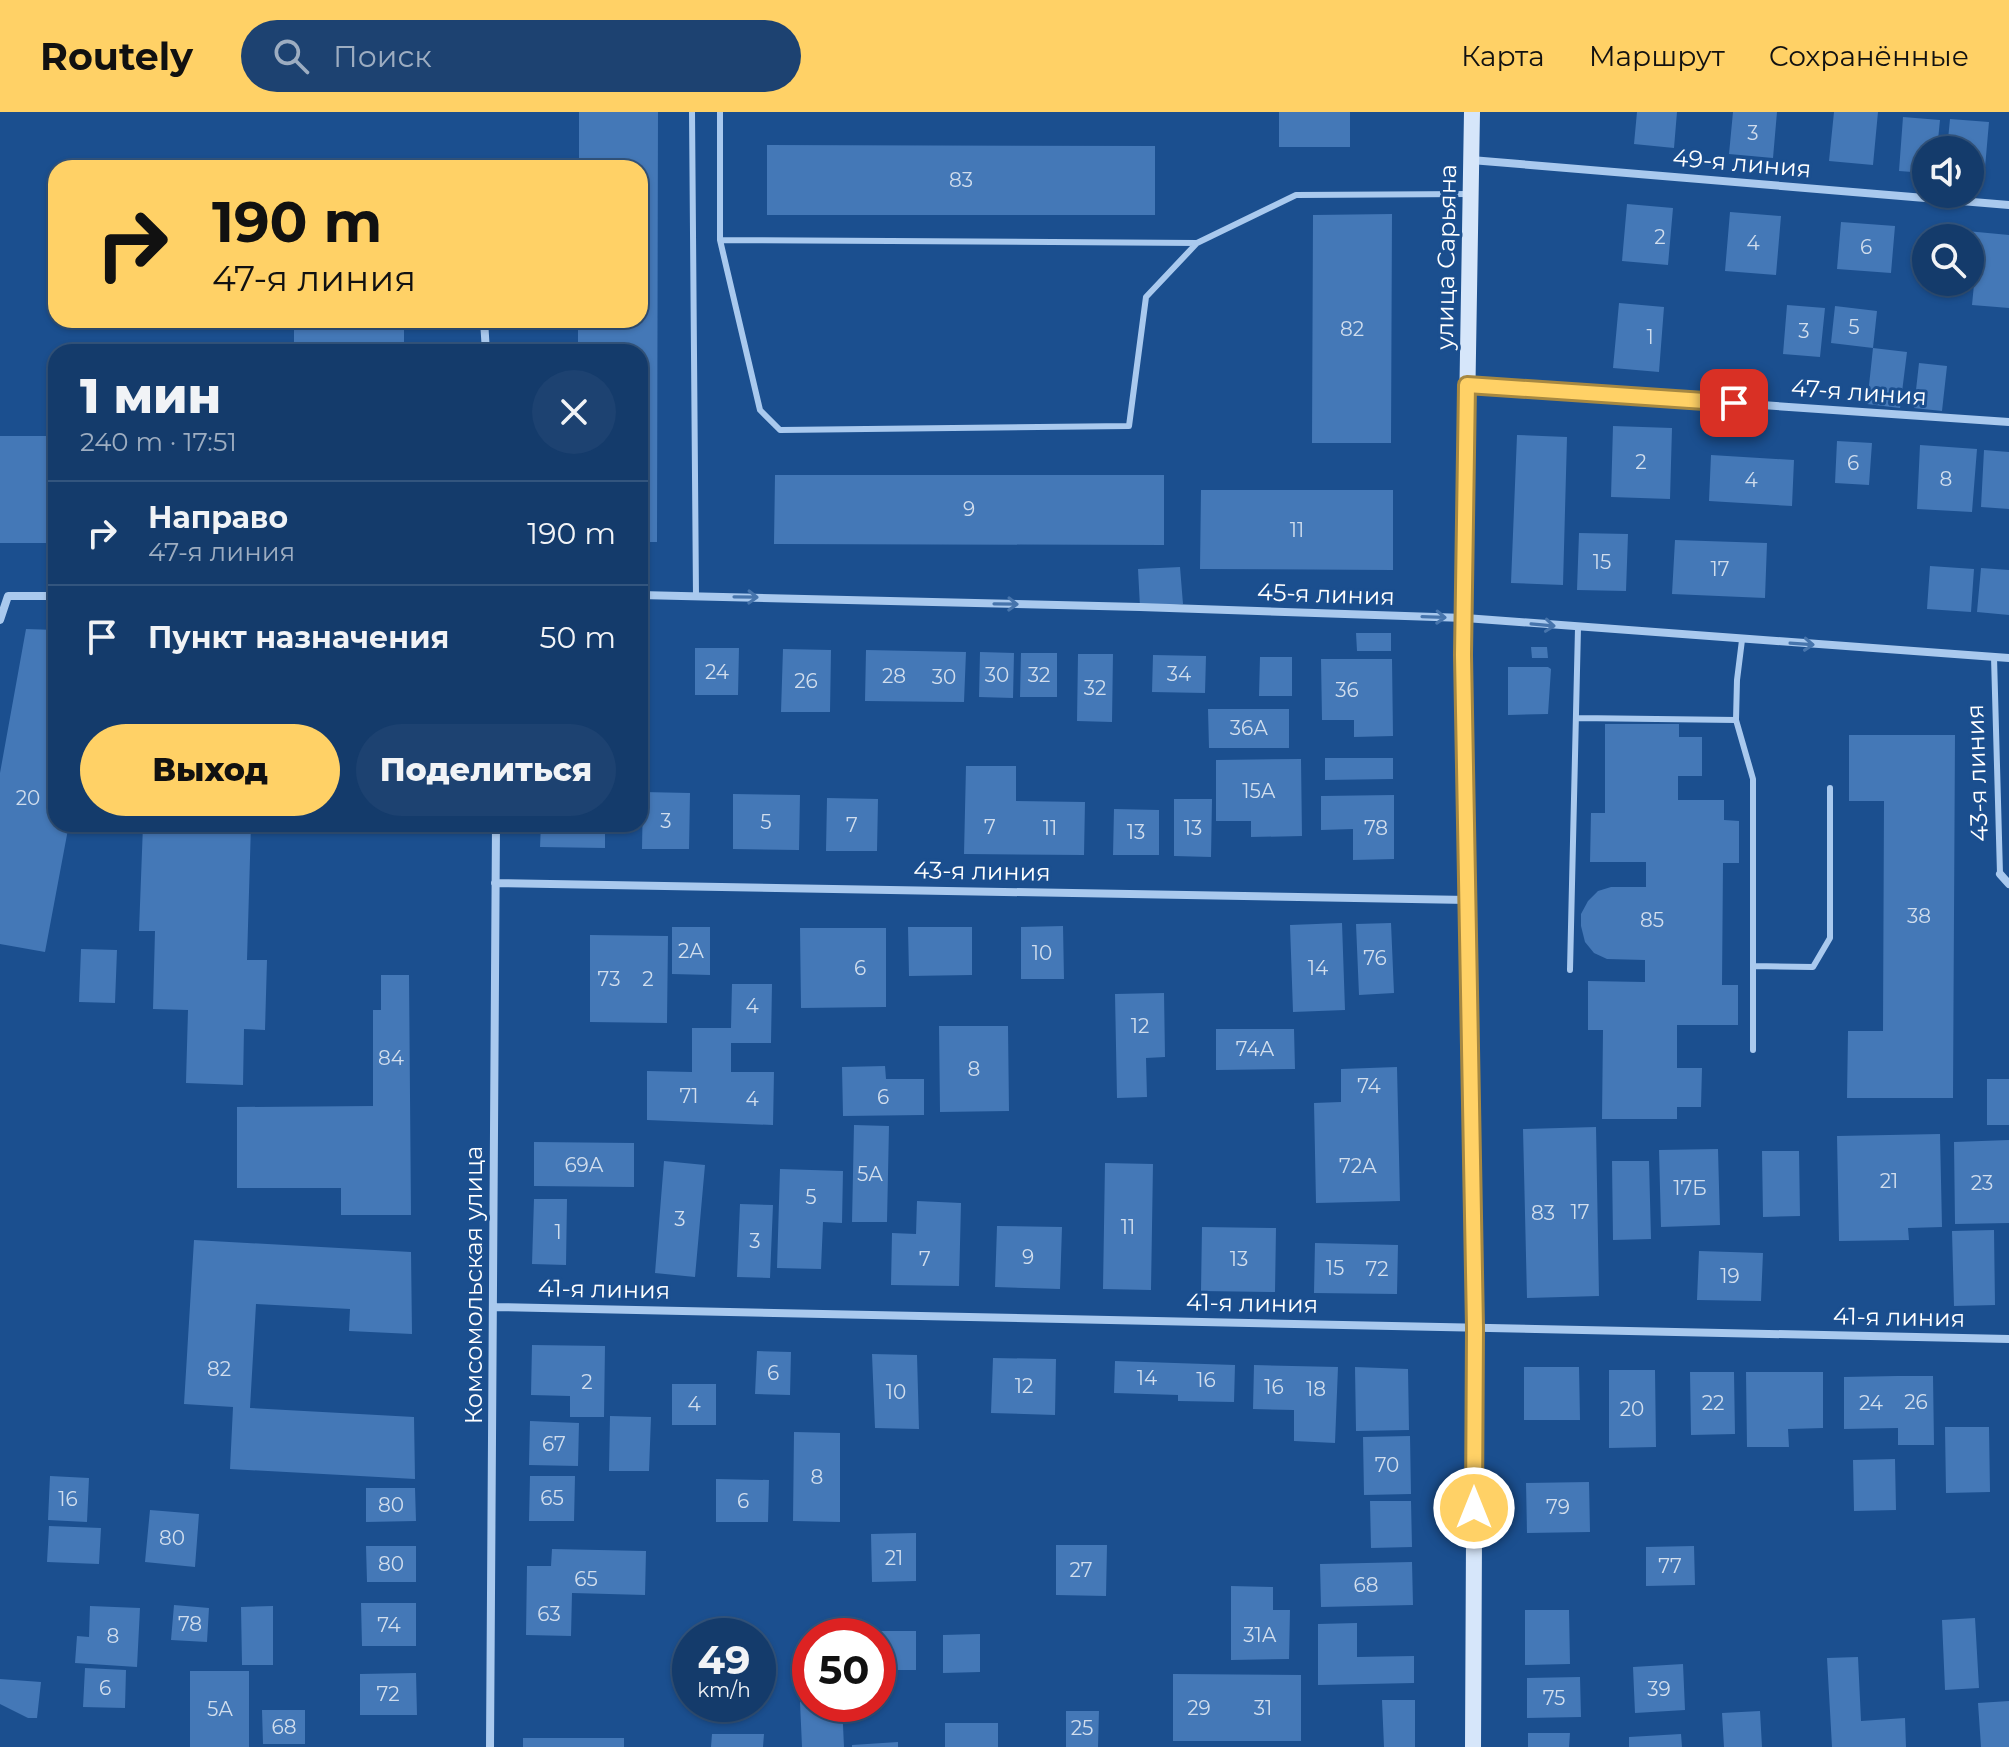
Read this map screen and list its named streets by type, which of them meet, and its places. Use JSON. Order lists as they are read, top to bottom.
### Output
{
  "streets": {
    "main road": ["улица Сарьяна"],
    "street": [
      "49-я линия",
      "47-я линия",
      "45-я линия",
      "43-я линия",
      "Комсомольская улица",
      "41-я линия"
    ]
  },
  "crossings": [
    ["49-я линия", "улица Сарьяна"],
    ["улица Сарьяна", "47-я линия"],
    ["улица Сарьяна", "45-я линия"],
    ["улица Сарьяна", "43-я линия"],
    ["улица Сарьяна", "41-я линия"],
    ["45-я линия", "43-я линия"],
    ["43-я линия", "Комсомольская улица"],
    ["Комсомольская улица", "41-я линия"]
  ],
  "one_way": ["45-я линия"],
  "house_numbers": [
    "3",
    "83",
    "2",
    "4",
    "6",
    "5",
    "82",
    "3",
    "1",
    "2",
    "6",
    "8",
    "4",
    "9",
    "11",
    "15",
    "17",
    "24",
    "34",
    "30",
    "32",
    "28",
    "30",
    "26",
    "32",
    "36",
    "36А",
    "15А",
    "20",
    "3",
    "5",
    "7",
    "7",
    "11",
    "13",
    "78",
    "13",
    "38",
    "85",
    "2А",
    "10",
    "76",
    "6",
    "14",
    "73",
    "2",
    "4",
    "12",
    "74А",
    "84",
    "8",
    "74",
    "71",
    "6",
    "4",
    "69А",
    "72А",
    "5А",
    "21",
    "23",
    "17Б",
    "5",
    "17",
    "83",
    "3",
    "11",
    "1",
    "3",
    "9",
    "7",
    "13",
    "15",
    "72",
    "19",
    "82",
    "6",
    "14",
    "16",
    "2",
    "12",
    "16",
    "18",
    "10",
    "26",
    "22",
    "24",
    "4",
    "20",
    "67",
    "70",
    "8",
    "65",
    "16",
    "6",
    "80",
    "79",
    "80",
    "21",
    "80",
    "77",
    "27",
    "65",
    "68",
    "63",
    "78",
    "74",
    "31А",
    "8",
    "6",
    "39",
    "72",
    "75",
    "29",
    "31",
    "5А",
    "68",
    "25"
  ],
  "page": {
    "header": "Routely",
    "search": "Поиск",
    "nav": ["Карта", "Маршрут", "Сохранённые"],
    "turn": ["190 m", "47-я линия"],
    "heading": ["1 мин", "240 m · 17:51"],
    "list": [
      {
        "name": "Направо",
        "note": "47-я линия",
        "value": "190 m"
      },
      {
        "name": "Пункт назначения",
        "value": "50 m"
      }
    ],
    "buttons": ["Выход", "Поделиться"],
    "speed": "49 km/h",
    "limit": "50"
  }
}
